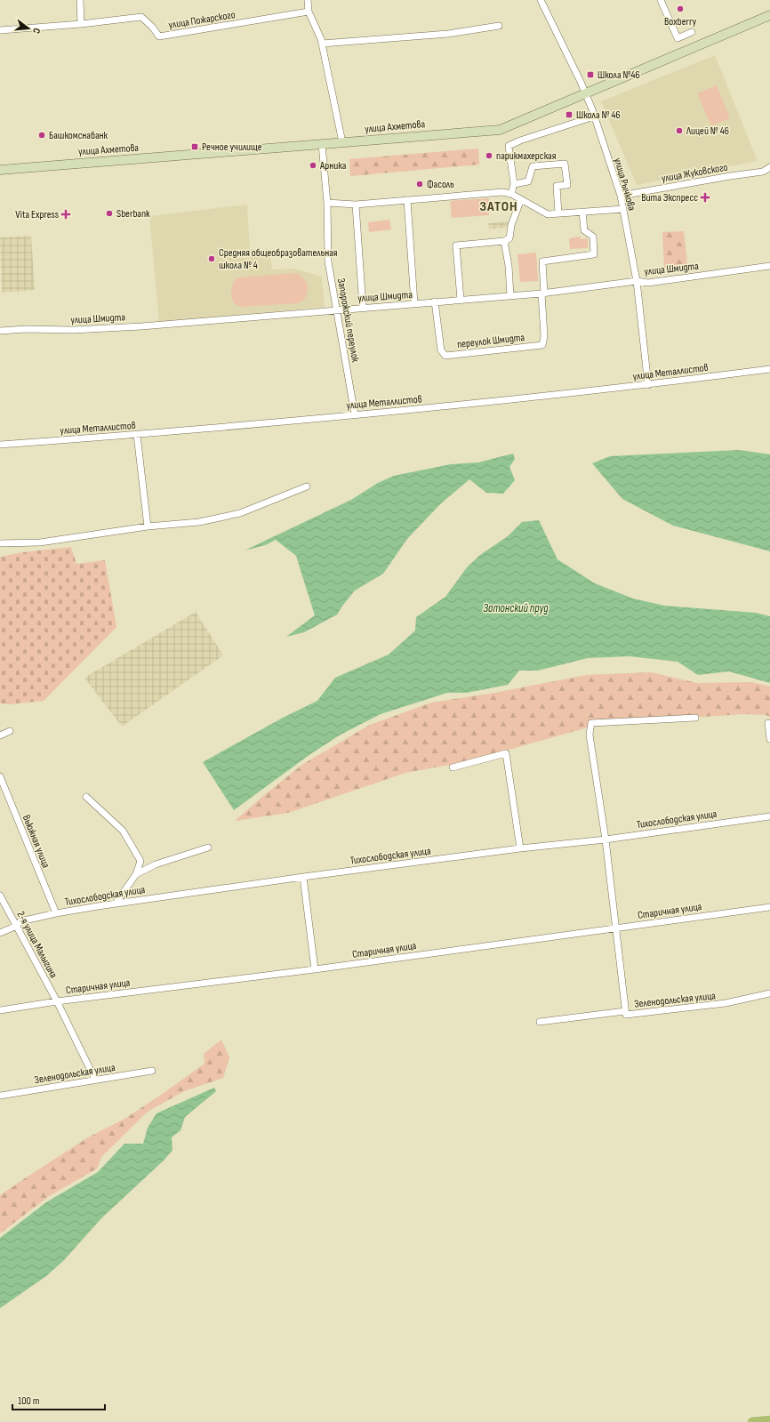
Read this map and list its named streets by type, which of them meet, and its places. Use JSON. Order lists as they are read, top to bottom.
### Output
{
  "streets": {
    "main road": ["улица Ахметова"],
    "street": [
      "улица Пожарского",
      "улица Жуковского",
      "улица Рычкова",
      "улица Шмидта",
      "Запорожский переулок",
      "переулок Шмидта",
      "улица Металлистов",
      "Тихослободская улица",
      "Вьюжная улица",
      "Старичная улица",
      "2-я улица Малыгина",
      "Зеленодольская улица"
    ]
  },
  "crossings": [
    ["улица Ахметова", "улица Рычкова"],
    ["улица Ахметова", "Запорожский переулок"],
    ["улица Жуковского", "улица Рычкова"],
    ["улица Рычкова", "улица Шмидта"],
    ["улица Рычкова", "улица Металлистов"],
    ["улица Шмидта", "Запорожский переулок"],
    ["улица Шмидта", "переулок Шмидта"],
    ["Запорожский переулок", "улица Металлистов"],
    ["Тихослободская улица", "Вьюжная улица"],
    ["Тихослободская улица", "2-я улица Малыгина"],
    ["Старичная улица", "2-я улица Малыгина"],
    ["2-я улица Малыгина", "Зеленодольская улица"]
  ],
  "districts": ["ЗАТОН"],
  "water": ["Затонский пруд"],
  "places": {
    "other": [
      "Boxberry",
      "Лицей № 46",
      "Башкомснабанк",
      "парикмахерская",
      "Арника",
      "Фасоль",
      "Sberbank",
      "Средняя общеобразовательная школа № 4"
    ],
    "transit": ["Школа №46", "Школа № 46", "Речное училище"],
    "health": ["Вита Экспресс", "Vita Express"]
  },
  "scale_bar": "100 m",
  "north": "right"
}
